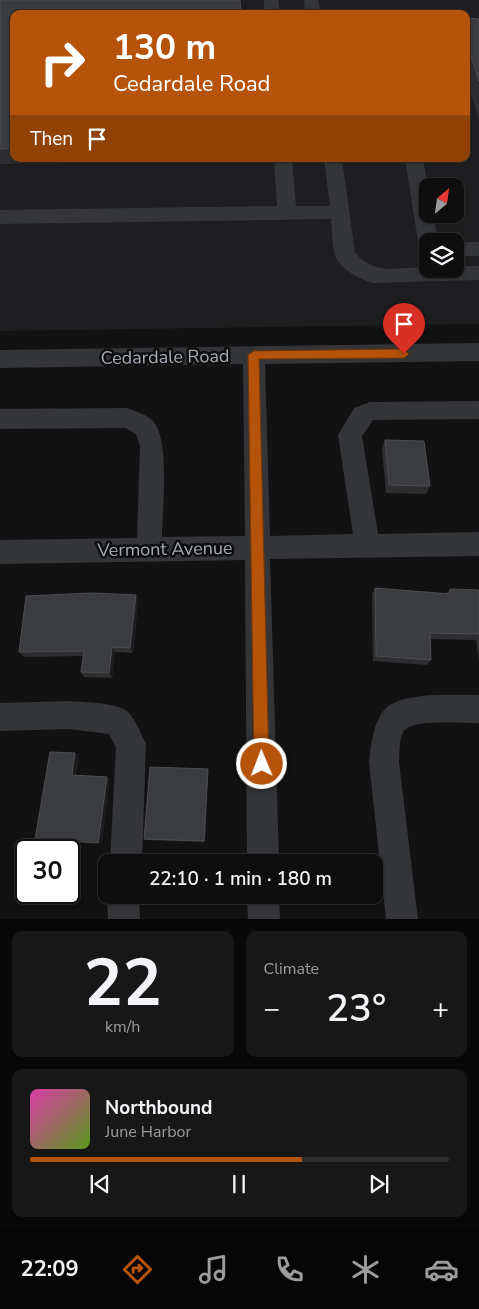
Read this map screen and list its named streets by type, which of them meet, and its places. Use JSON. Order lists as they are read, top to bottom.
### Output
{
  "streets": {
    "street": ["Cedardale Road", "Vermont Avenue"]
  },
  "north": "top right",
  "page": {
    "turn": ["130 m", "Cedardale Road"],
    "then": "Then",
    "limit": "30",
    "trip": "22:10 · 1 min · 180 m",
    "tile": [
      ["22", "km/h"],
      "Climate"
    ],
    "heat": ["−", "23°", "+"],
    "song": ["Northbound", "June Harbor"],
    "tabs": "22:09"
  }
}
